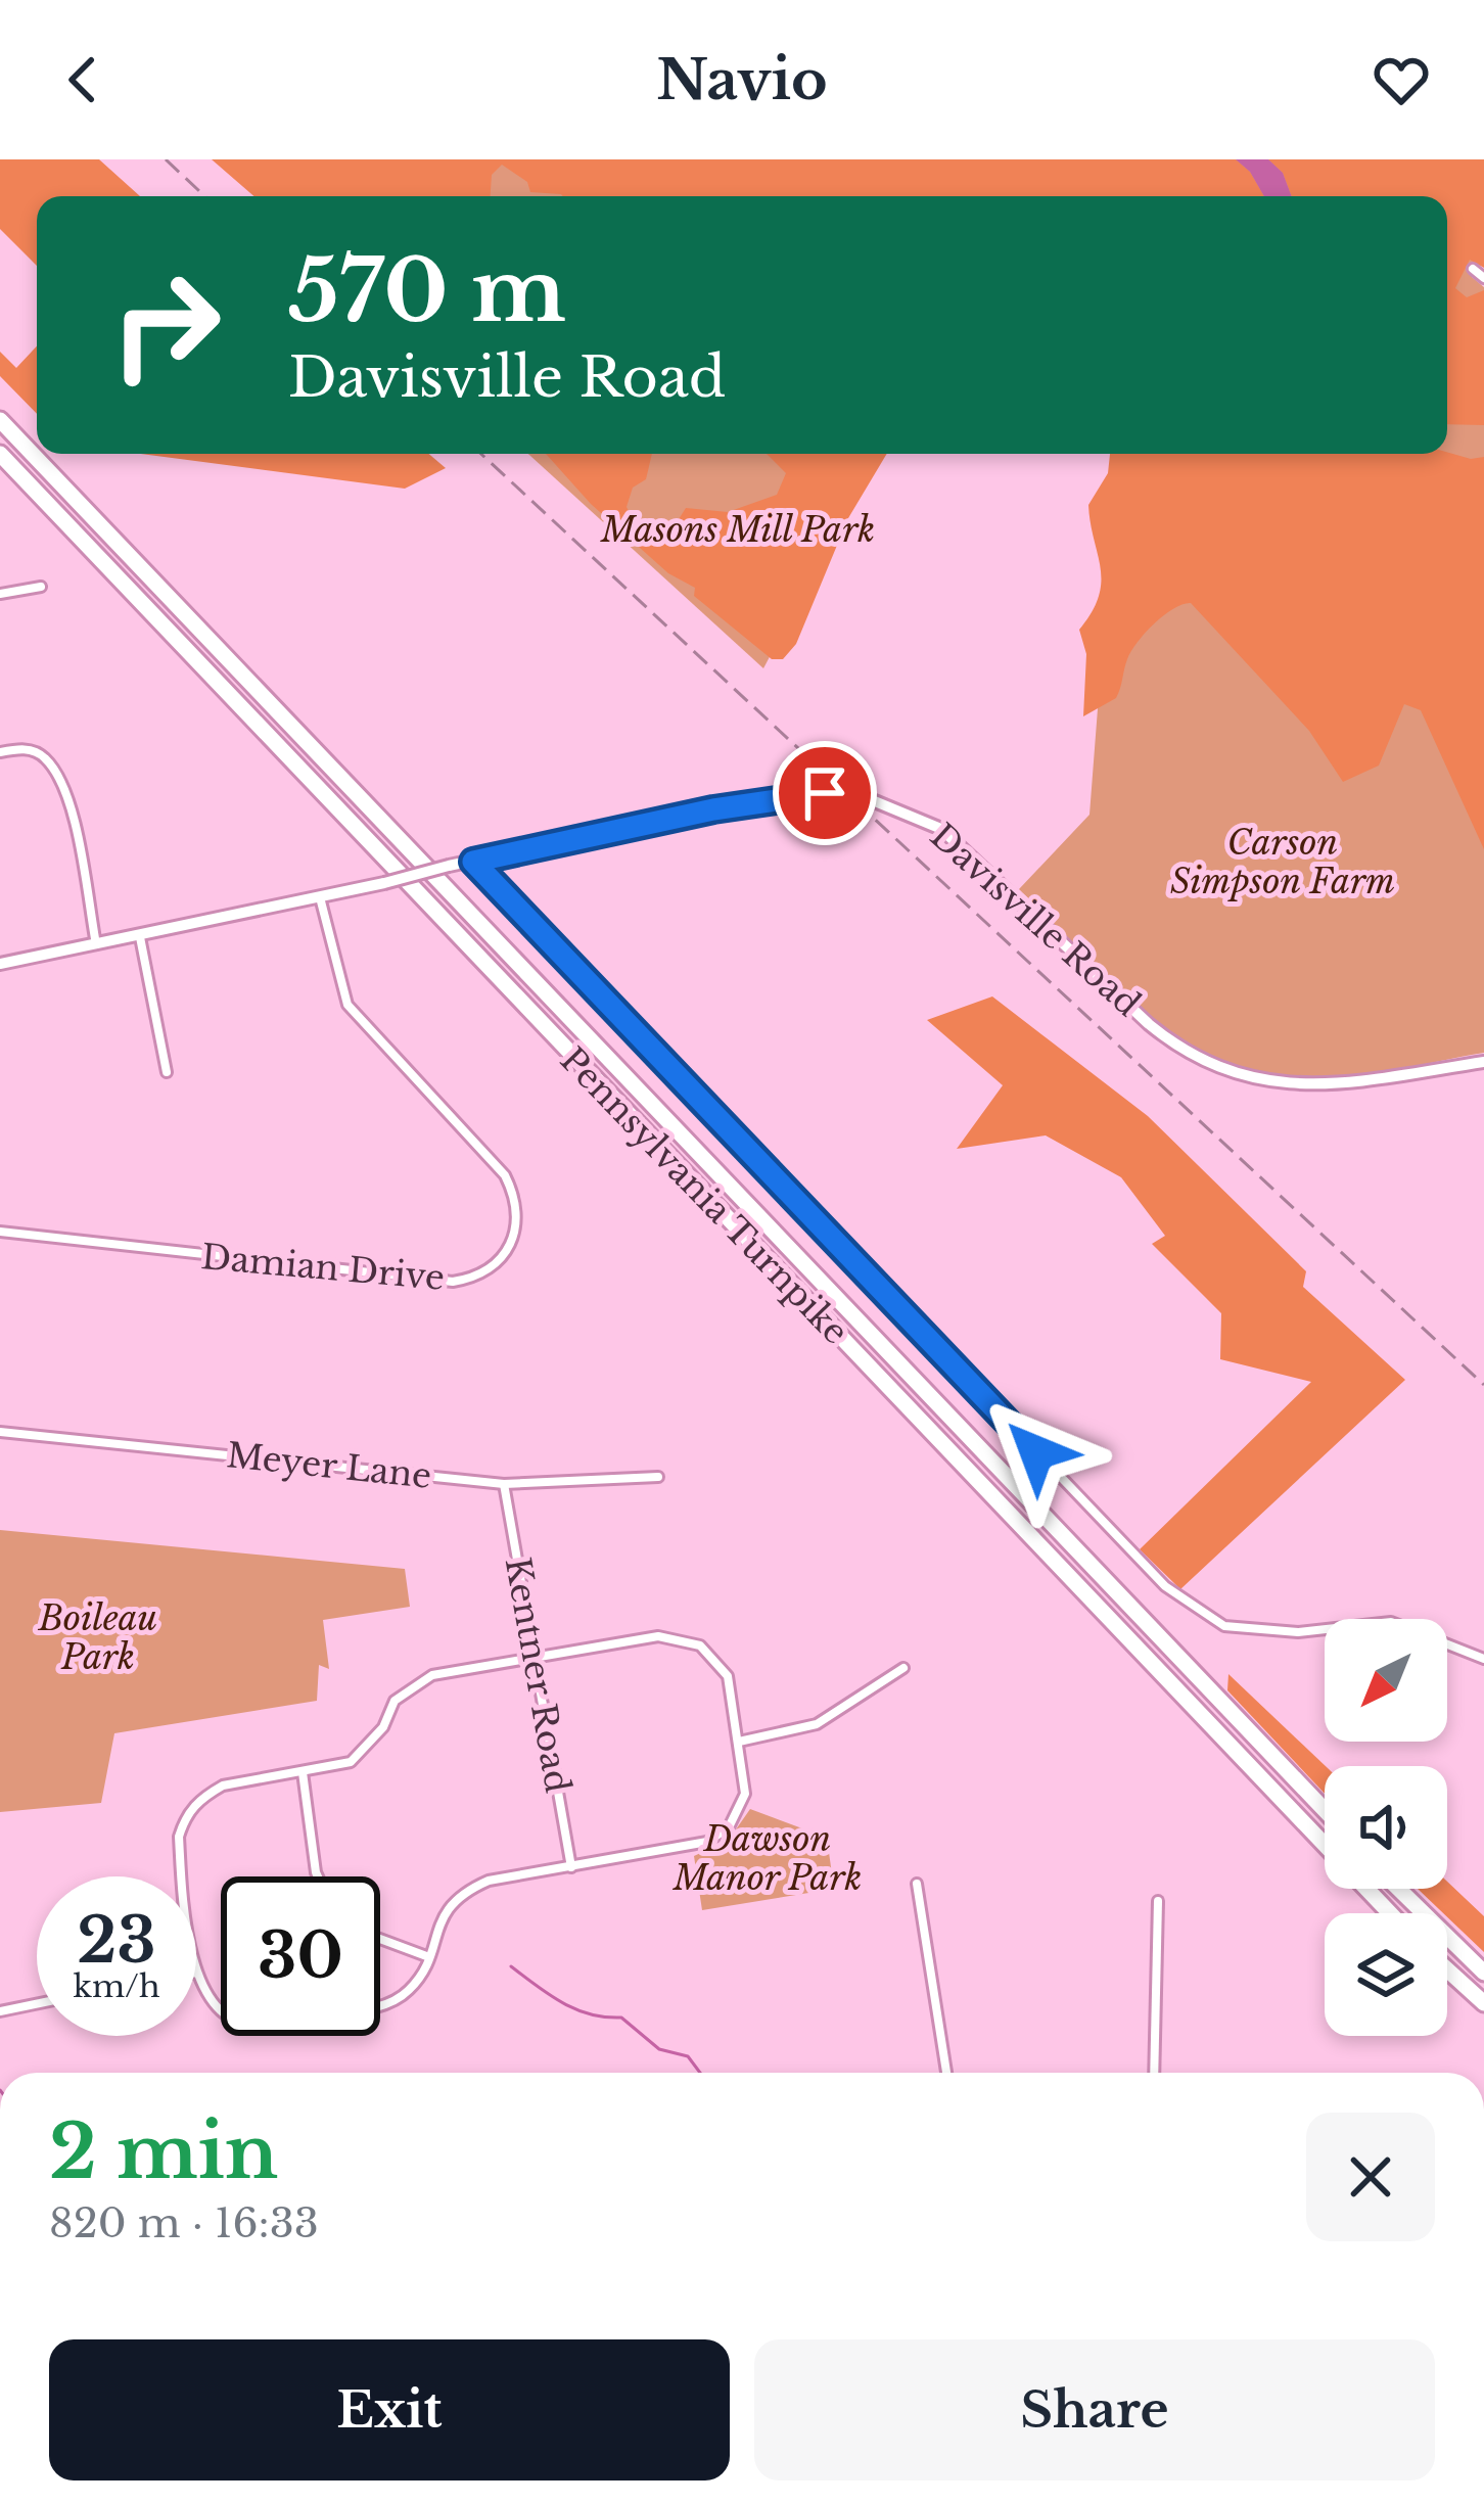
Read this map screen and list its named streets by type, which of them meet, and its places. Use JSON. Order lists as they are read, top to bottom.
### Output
{
  "streets": {
    "highway": ["Pennsylvania Turnpike"],
    "street": [
      "Davisville Road",
      "Damian Drive",
      "Meyer Lane",
      "Kentner Road"
    ]
  },
  "crossings": [
    ["Davisville Road", "Damian Drive"],
    ["Meyer Lane", "Kentner Road"]
  ],
  "parks": [
    "Masons Mill Park",
    "Carson Simpson Farm",
    "Boileau Park",
    "Dawson Manor Park"
  ],
  "north": "bottom left",
  "page": {
    "header": "Navio",
    "turn": ["570 m", "Davisville Road"],
    "speed": "23 km/h",
    "limit": "30",
    "heading": ["2 min", "820 m · 16:33"],
    "buttons": ["Exit", "Share"]
  }
}
